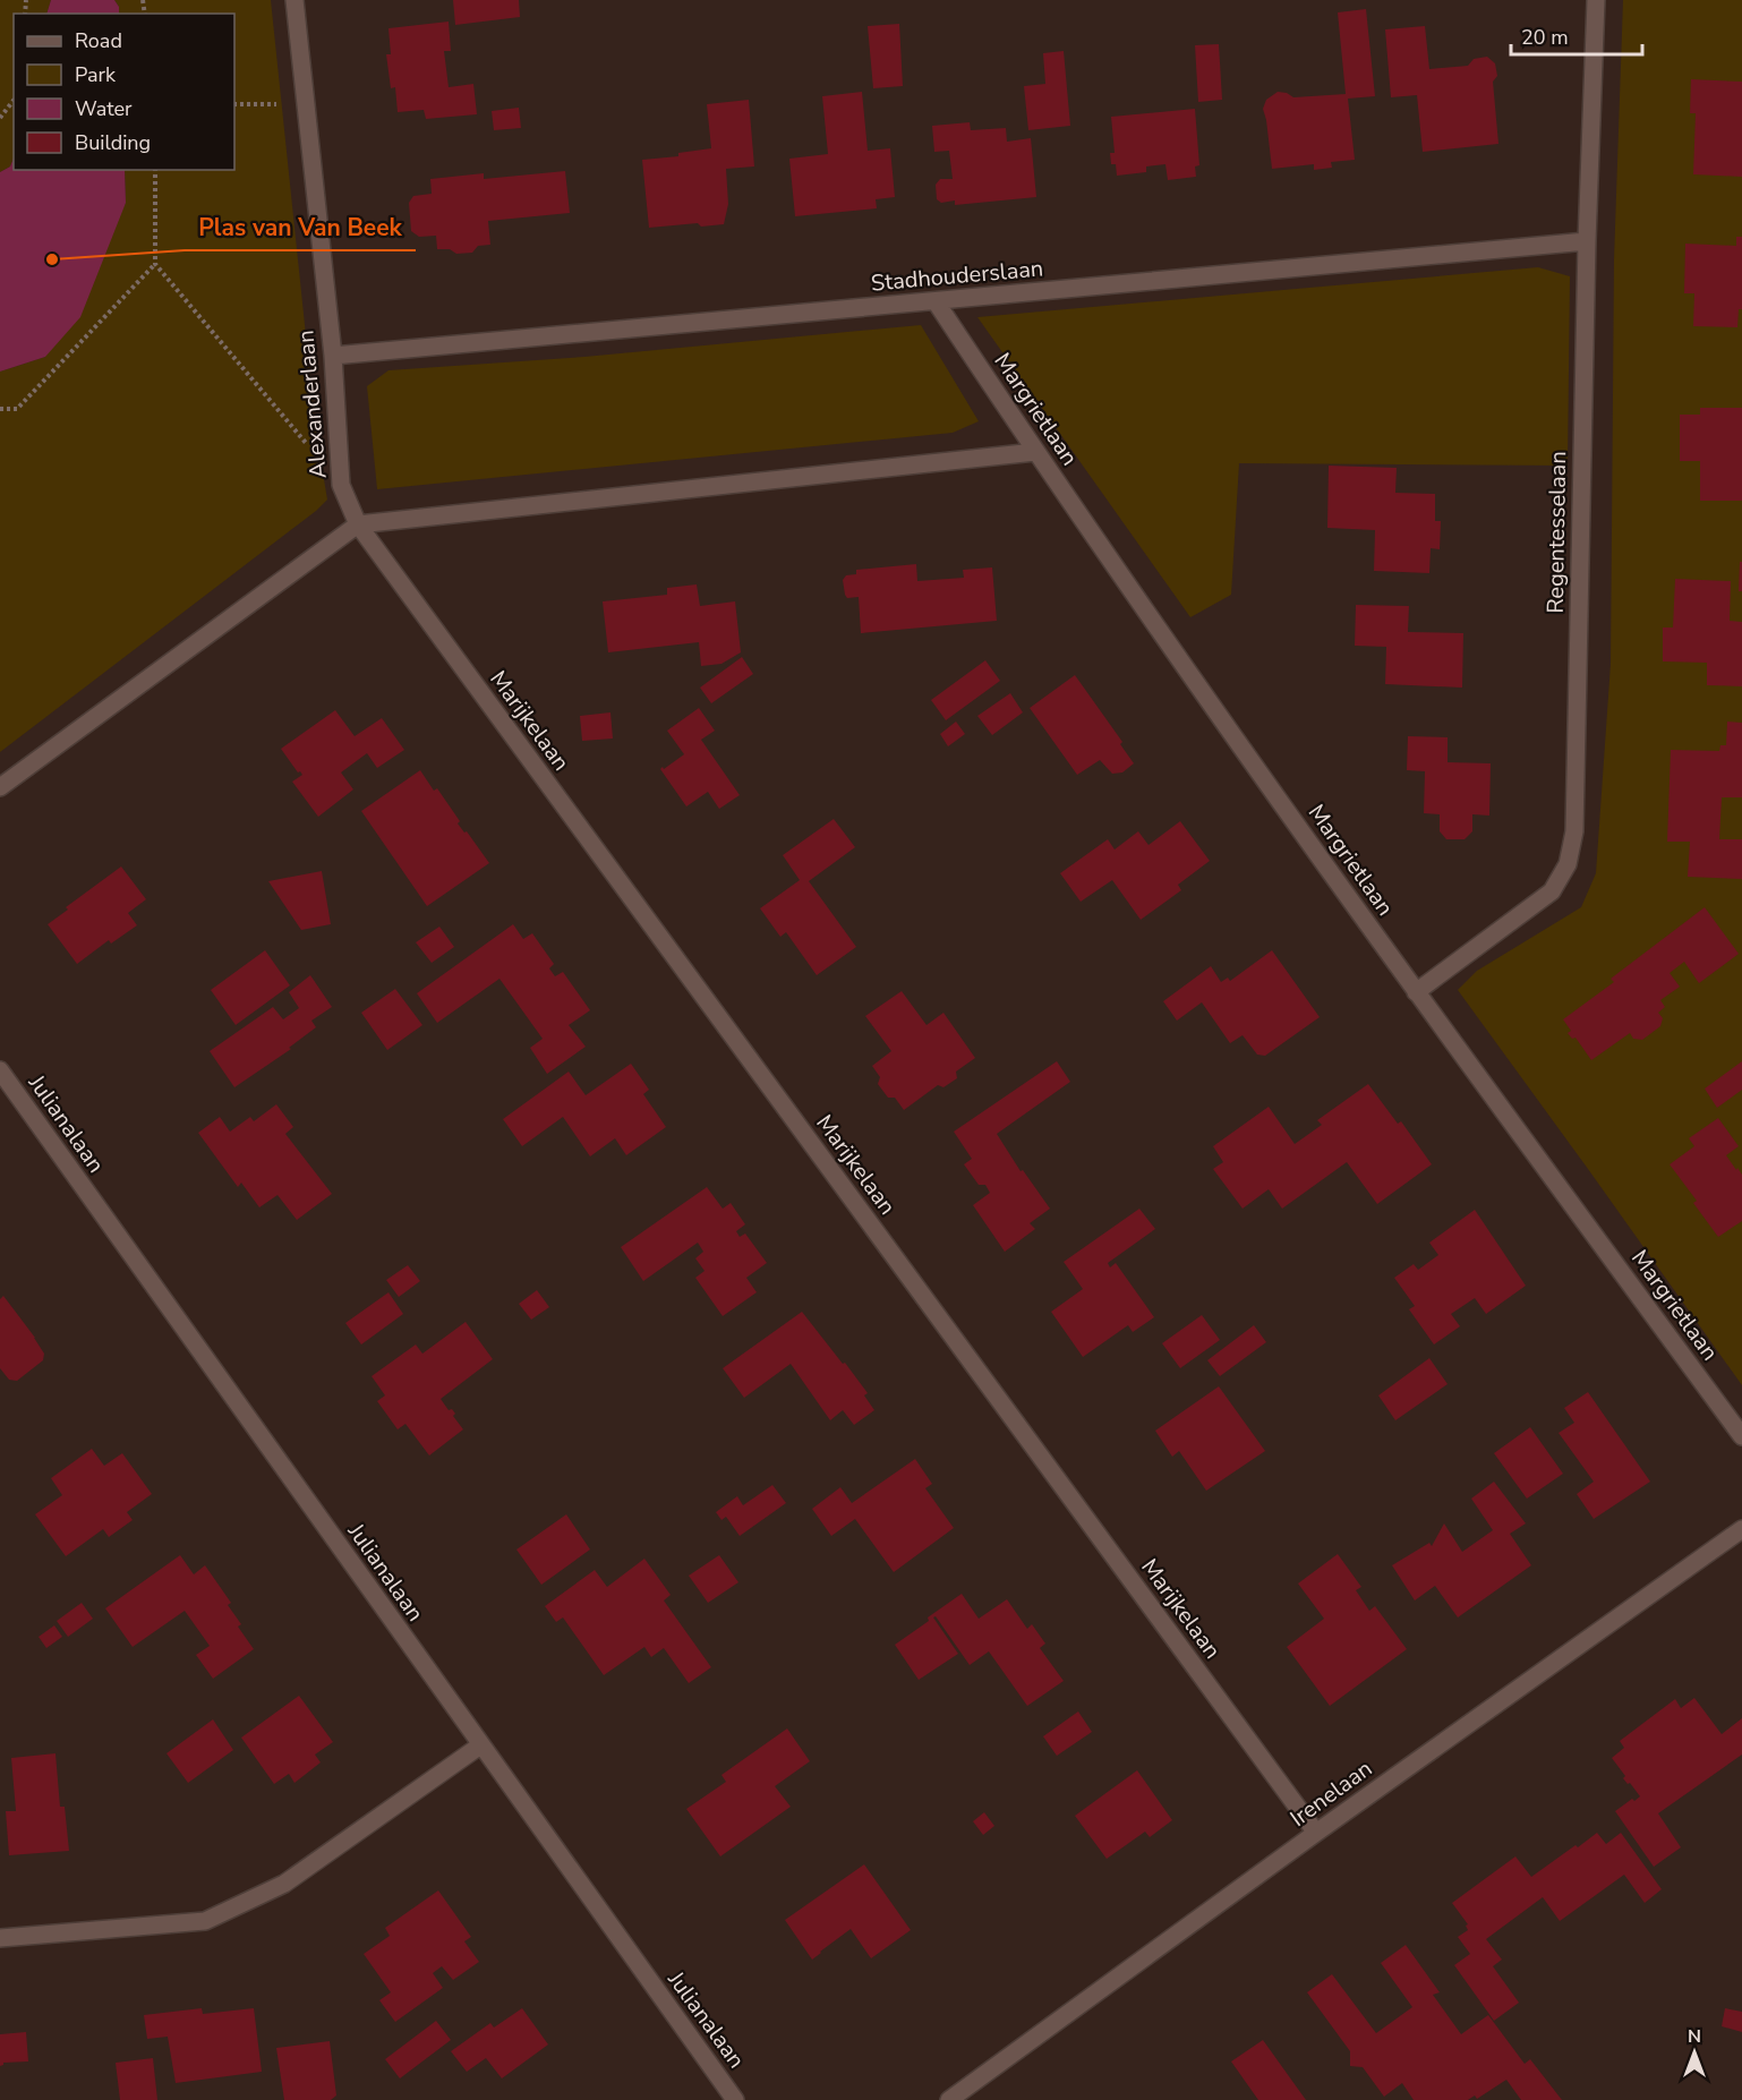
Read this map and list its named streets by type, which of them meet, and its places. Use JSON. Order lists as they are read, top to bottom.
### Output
{
  "streets": {
    "street": [
      "Stadhouderslaan",
      "Alexanderlaan",
      "Margrietlaan",
      "Regentesselaan",
      "Marijkelaan",
      "Julianalaan",
      "Irenelaan"
    ]
  },
  "crossings": [
    ["Stadhouderslaan", "Alexanderlaan"],
    ["Stadhouderslaan", "Margrietlaan"],
    ["Stadhouderslaan", "Regentesselaan"],
    ["Alexanderlaan", "Marijkelaan"],
    ["Margrietlaan", "Regentesselaan"],
    ["Marijkelaan", "Irenelaan"]
  ],
  "places": ["Plas van Van Beek"],
  "legend": [
    "Road",
    "Park",
    "Water",
    "Building"
  ],
  "scale_bar": "20 m",
  "north": "top"
}
